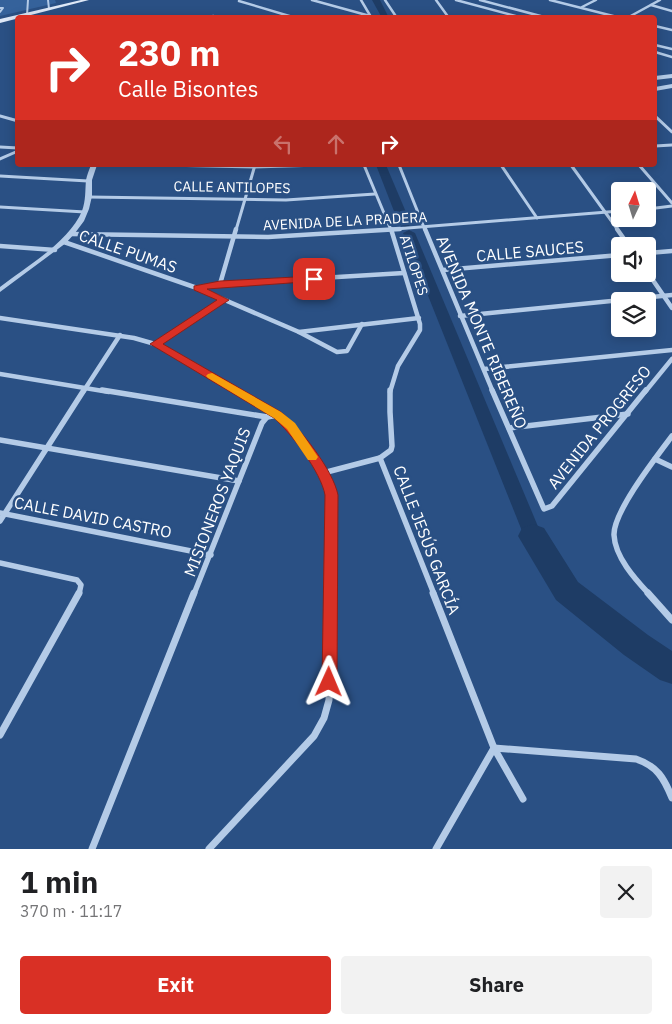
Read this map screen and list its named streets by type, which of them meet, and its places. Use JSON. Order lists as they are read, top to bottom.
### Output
{
  "streets": {
    "street": [
      "CALLE ANTILOPES",
      "AVENIDA DE LA PRADERA",
      "CALLE PUMAS",
      "CALLE SAUCES",
      "ATILOPES",
      "AVENIDA MONTE RIBEREÑO",
      "AVENIDA PROGRESO",
      "MISIONEROS YAQUIS",
      "CALLE DAVID CASTRO",
      "CALLE JESÚS GARCÍA"
    ]
  },
  "crossings": [
    ["CALLE ANTILOPES", "ATILOPES"],
    ["AVENIDA DE LA PRADERA", "ATILOPES"],
    ["AVENIDA DE LA PRADERA", "AVENIDA MONTE RIBEREÑO"],
    ["CALLE SAUCES", "AVENIDA MONTE RIBEREÑO"],
    ["ATILOPES", "CALLE JESÚS GARCÍA"],
    ["AVENIDA MONTE RIBEREÑO", "AVENIDA PROGRESO"],
    ["MISIONEROS YAQUIS", "CALLE DAVID CASTRO"]
  ],
  "north": "top",
  "page": {
    "turn": ["230 m", "Calle Bisontes"],
    "heading": ["1 min", "370 m · 11:17"],
    "buttons": ["Exit", "Share"]
  }
}
